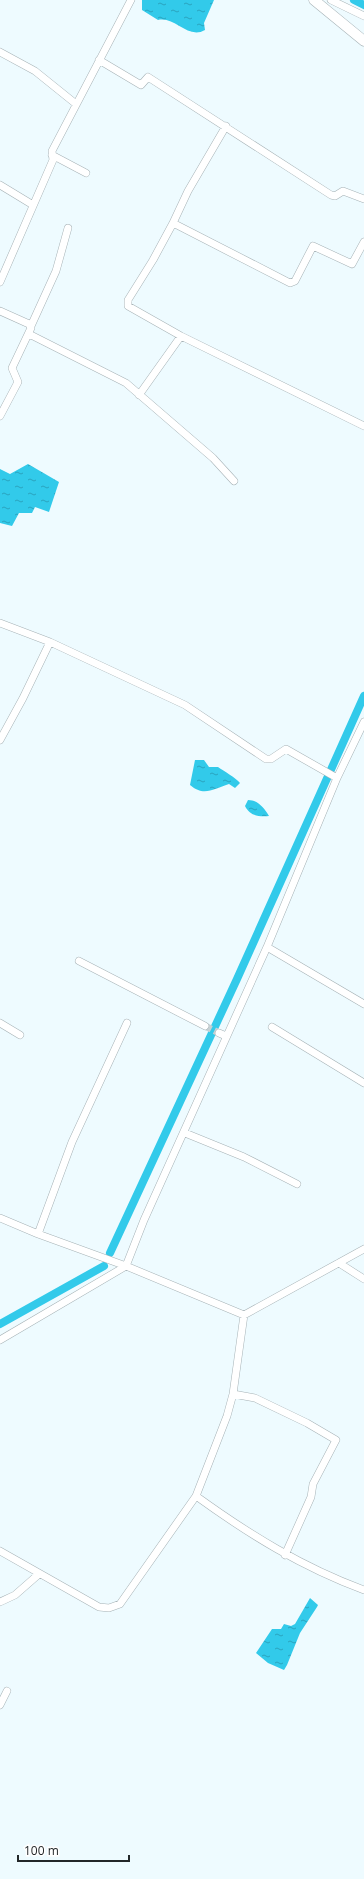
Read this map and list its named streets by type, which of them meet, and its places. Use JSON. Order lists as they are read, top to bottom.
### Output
{
  "scale_bar": "100 m"
}
